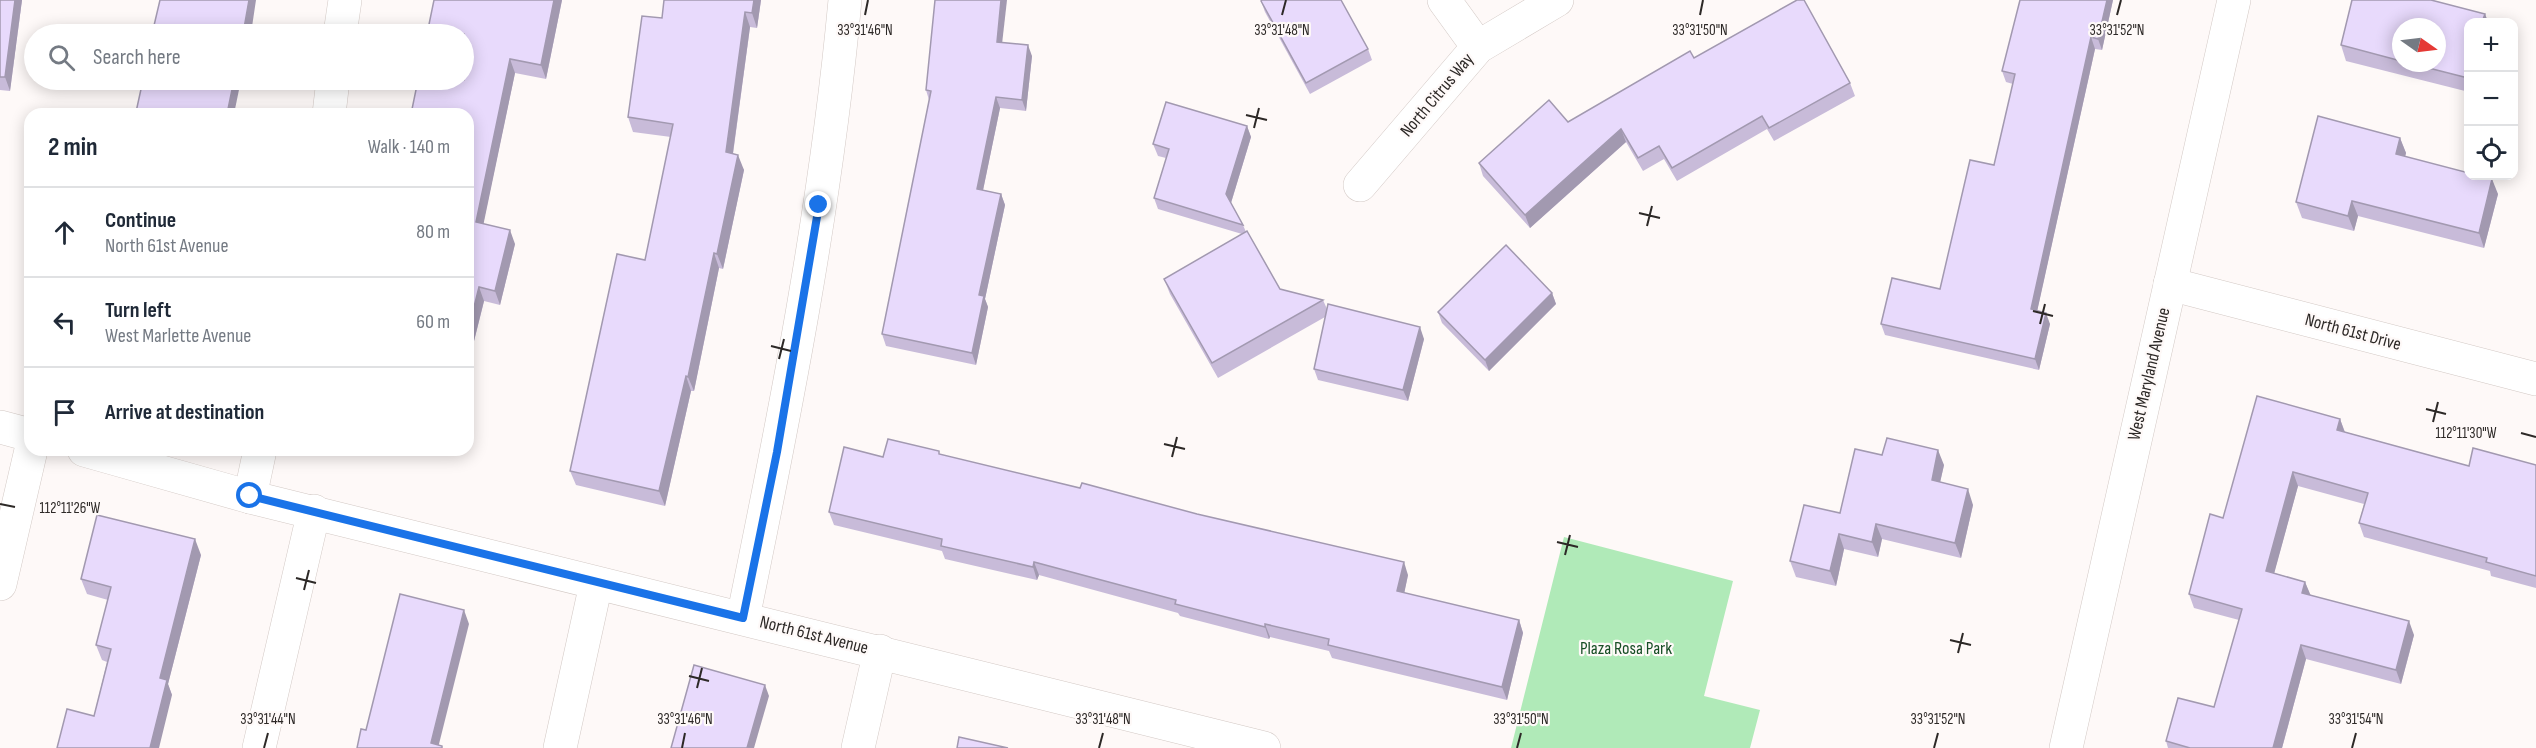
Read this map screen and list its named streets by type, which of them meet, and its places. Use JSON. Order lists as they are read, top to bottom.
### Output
{
  "streets": {
    "street": [
      "North Citrus Way",
      "North 61st Drive",
      "West Maryland Avenue",
      "North 61st Avenue"
    ]
  },
  "crossings": [
    ["North 61st Drive", "West Maryland Avenue"]
  ],
  "parks": ["Plaza Rosa Park"],
  "north": "right",
  "page": {
    "map_buttons": ["+", "−"],
    "search": "Search here",
    "heading": ["2 min", "Walk · 140 m"],
    "list": [
      ["Continue", "North 61st Avenue", "80 m"],
      ["Turn left", "West Marlette Avenue", "60 m"],
      "Arrive at destination"
    ]
  },
  "coordinates": [
    "33°31'46\"N",
    "33°31'48\"N",
    "33°31'50\"N",
    "33°31'52\"N",
    "112°11'30\"W",
    "112°11'26\"W",
    "33°31'44\"N",
    "33°31'54\"N"
  ]
}
